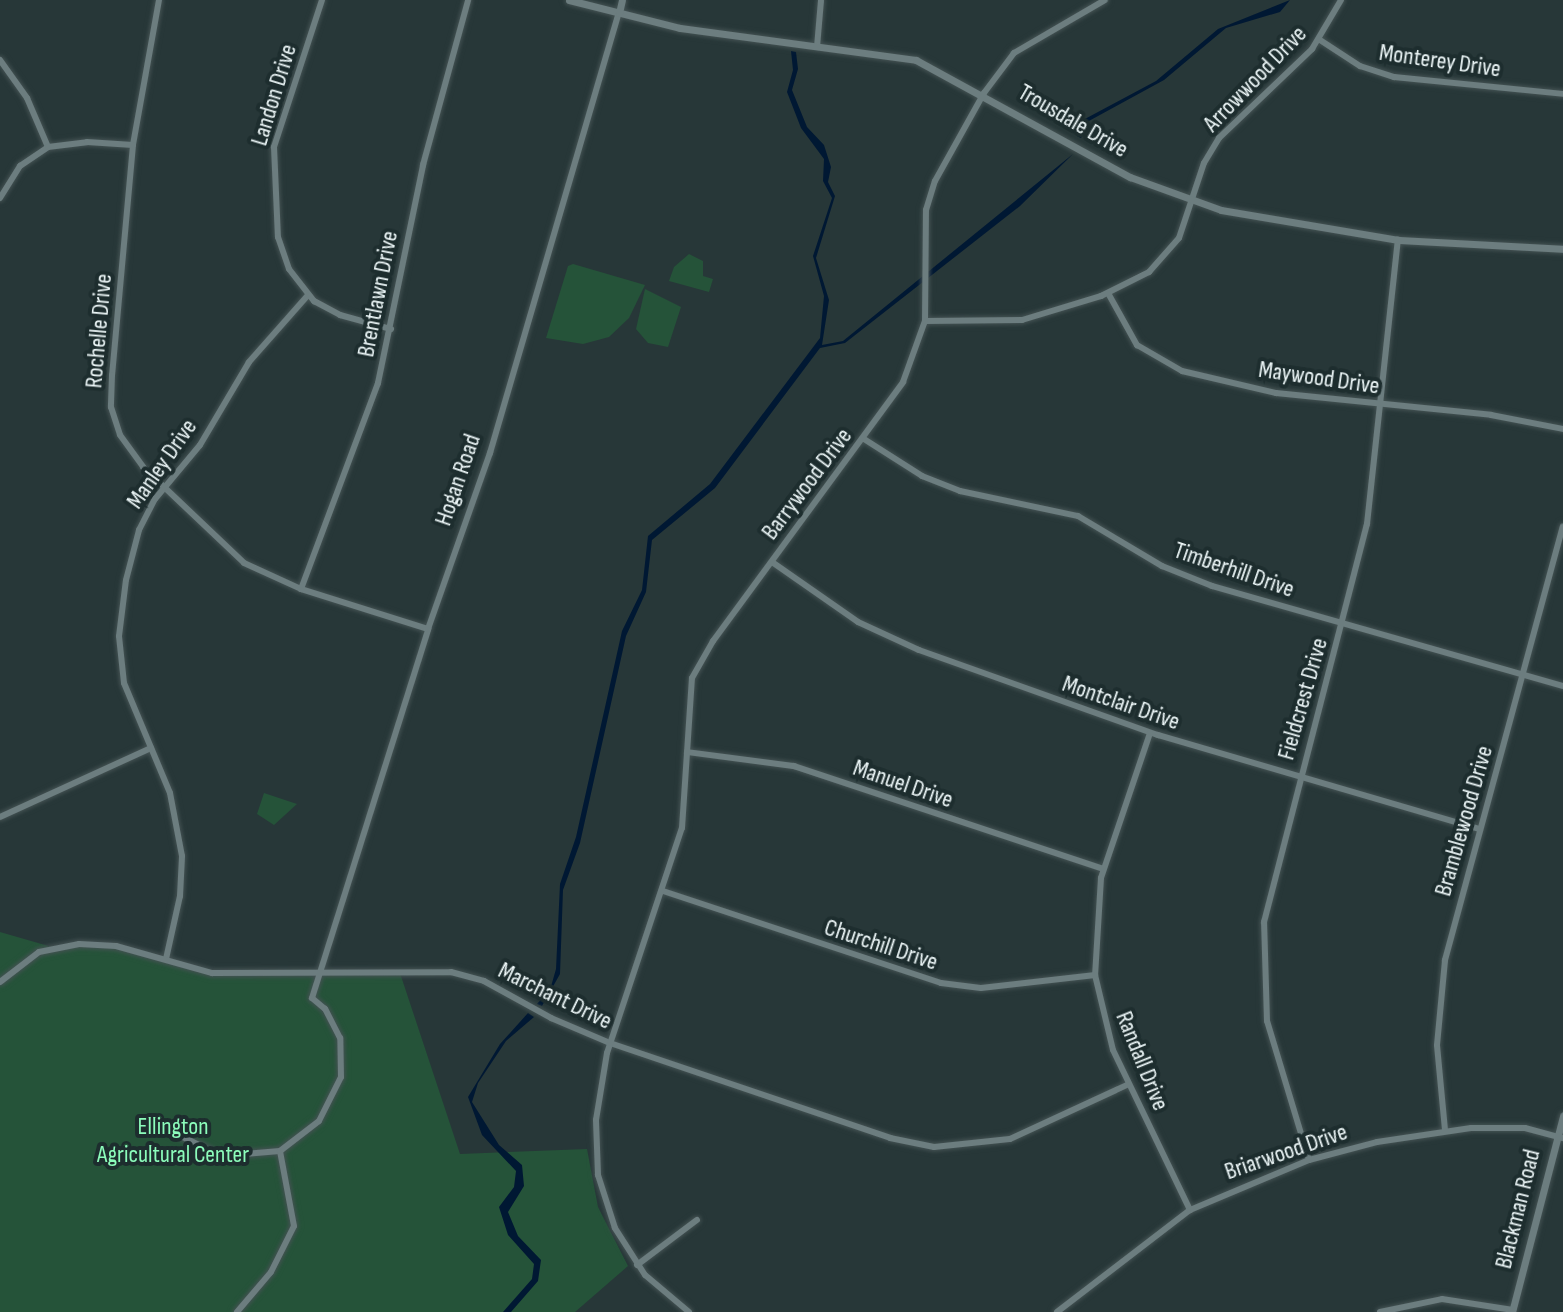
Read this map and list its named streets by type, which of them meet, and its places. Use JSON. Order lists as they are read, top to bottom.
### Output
{
  "streets": {
    "street": [
      "Monterey Drive",
      "Arrowwood Drive",
      "Landon Drive",
      "Trousdale Drive",
      "Brentlawn Drive",
      "Rochelle Drive",
      "Maywood Drive",
      "Manley Drive",
      "Hogan Road",
      "Barrywood Drive",
      "Timberhill Drive",
      "Fieldcrest Drive",
      "Montclair Drive",
      "Manuel Drive",
      "Bramblewood Drive",
      "Churchill Drive",
      "Marchant Drive",
      "Randall Drive",
      "Briarwood Drive",
      "Blackman Road"
    ]
  },
  "crossings": [
    ["Monterey Drive", "Arrowwood Drive"],
    ["Arrowwood Drive", "Trousdale Drive"],
    ["Arrowwood Drive", "Maywood Drive"],
    ["Arrowwood Drive", "Barrywood Drive"],
    ["Landon Drive", "Brentlawn Drive"],
    ["Landon Drive", "Manley Drive"],
    ["Trousdale Drive", "Hogan Road"],
    ["Trousdale Drive", "Barrywood Drive"],
    ["Trousdale Drive", "Fieldcrest Drive"],
    ["Brentlawn Drive", "Rochelle Drive"],
    ["Rochelle Drive", "Manley Drive"],
    ["Rochelle Drive", "Hogan Road"],
    ["Maywood Drive", "Fieldcrest Drive"],
    ["Manley Drive", "Marchant Drive"],
    ["Hogan Road", "Marchant Drive"],
    ["Barrywood Drive", "Timberhill Drive"],
    ["Barrywood Drive", "Montclair Drive"],
    ["Barrywood Drive", "Manuel Drive"],
    ["Barrywood Drive", "Churchill Drive"],
    ["Barrywood Drive", "Marchant Drive"],
    ["Timberhill Drive", "Fieldcrest Drive"],
    ["Timberhill Drive", "Bramblewood Drive"],
    ["Fieldcrest Drive", "Montclair Drive"],
    ["Fieldcrest Drive", "Briarwood Drive"],
    ["Montclair Drive", "Bramblewood Drive"],
    ["Montclair Drive", "Randall Drive"],
    ["Manuel Drive", "Randall Drive"],
    ["Bramblewood Drive", "Briarwood Drive"],
    ["Churchill Drive", "Randall Drive"],
    ["Marchant Drive", "Randall Drive"],
    ["Randall Drive", "Briarwood Drive"],
    ["Briarwood Drive", "Blackman Road"]
  ],
  "parks": ["Ellington Agricultural Center"]
}
